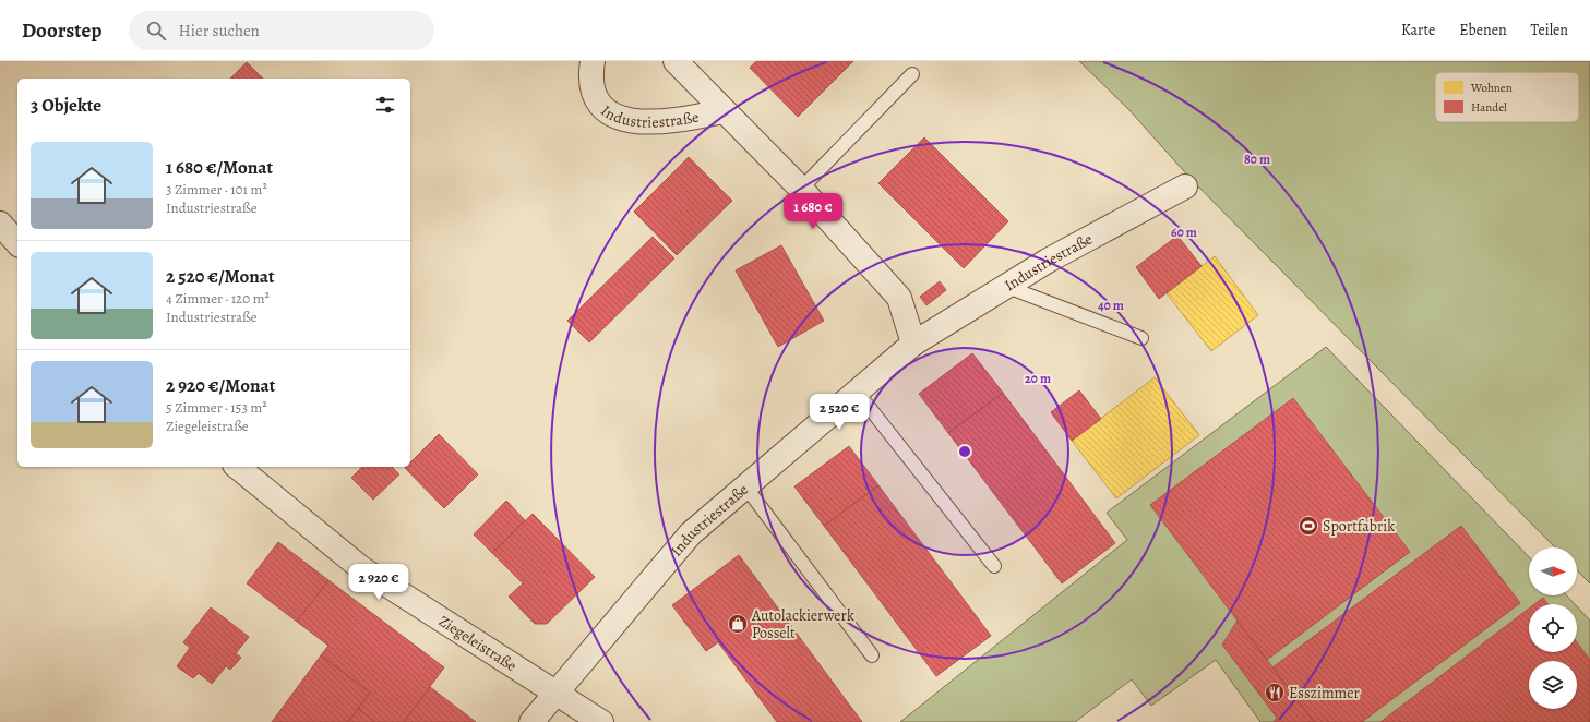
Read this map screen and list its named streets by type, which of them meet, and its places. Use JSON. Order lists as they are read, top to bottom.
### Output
{
  "streets": {
    "street": ["Industriestraße", "Ziegeleistraße"]
  },
  "crossings": [
    ["Industriestraße", "Ziegeleistraße"]
  ],
  "places": {
    "sports": ["Sportfabrik"],
    "shop": ["Autolackierwerk Posselt"],
    "restaurant": ["Esszimmer"]
  },
  "legend": ["Wohnen", "Handel"],
  "north": "right",
  "page": {
    "header": "Doorstep",
    "search": "Hier suchen",
    "nav": ["Karte", "Ebenen", "Teilen"],
    "heading": "3 Objekte",
    "list": [
      {
        "name": "1 680 €/Monat",
        "note": "3 Zimmer · 101 m² · Industriestraße"
      },
      {
        "name": "2 520 €/Monat",
        "note": "4 Zimmer · 120 m² · Industriestraße"
      },
      {
        "name": "2 920 €/Monat",
        "note": "5 Zimmer · 153 m² · Ziegeleistraße"
      }
    ],
    "price": ["1 680 €", "2 520 €", "2 920 €"]
  },
  "rings": [
    "80 m",
    "60 m",
    "40 m",
    "20 m"
  ]
}
